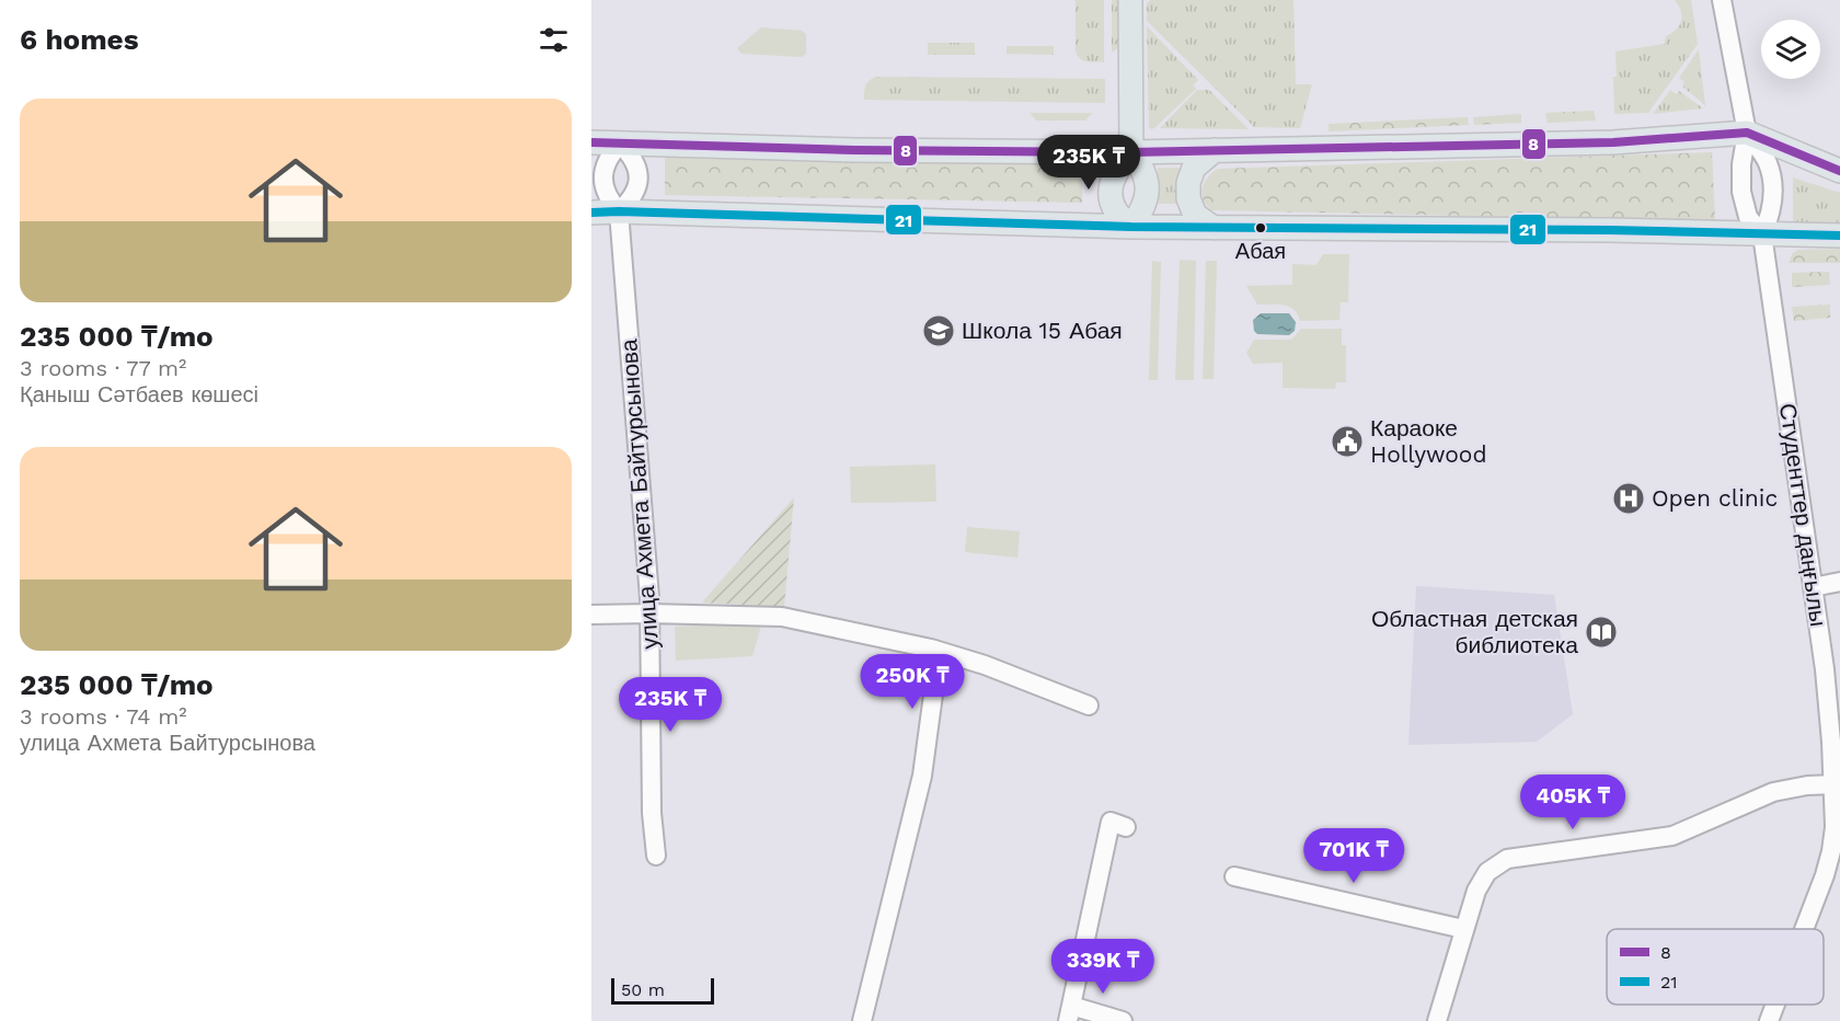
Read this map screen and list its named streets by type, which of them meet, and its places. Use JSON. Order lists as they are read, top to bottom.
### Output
{
  "streets": {
    "street": ["улица Ахмета Байтурсынова", "Студенттер даңғылы"]
  },
  "places": {
    "other": ["Абая"],
    "school or university": ["Школа 15 Абая"],
    "public building": ["Караоке Hollywood"],
    "hospital": ["Open clinic"],
    "library": ["Областная детская библиотека"]
  },
  "lines": ["transit line 8", "transit line 21"],
  "legend": ["8", "21"],
  "scale_bar": "50 m",
  "page": {
    "heading": "6 homes",
    "list": [
      {
        "name": "235 000 ₸/mo",
        "note": "3 rooms · 77 m² · Қаныш Сәтбаев көшесі"
      },
      {
        "name": "235 000 ₸/mo",
        "note": "3 rooms · 74 m² · улица Ахмета Байтурсынова"
      }
    ],
    "price": [
      "235K ₸",
      "250K ₸",
      "235K ₸",
      "405K ₸",
      "701K ₸",
      "339K ₸"
    ],
    "scale": "50 m"
  }
}
